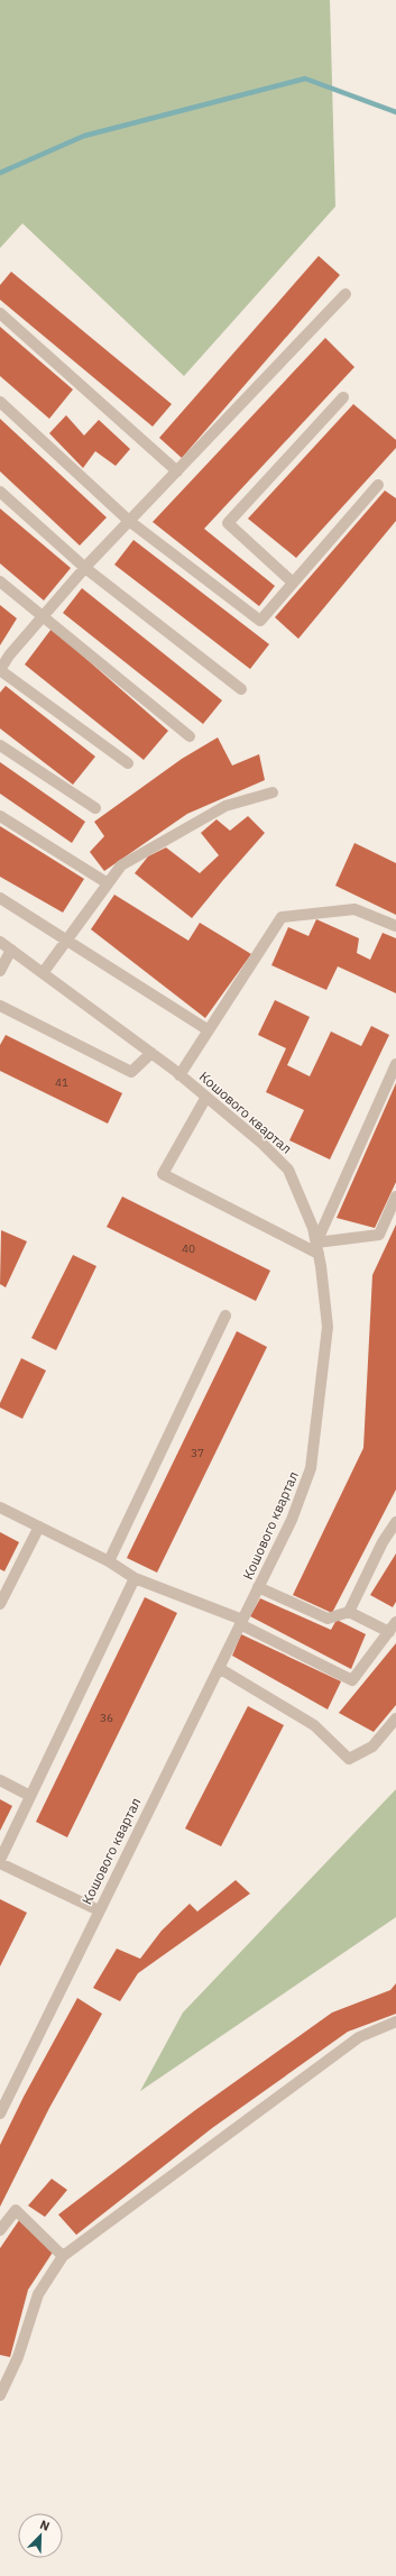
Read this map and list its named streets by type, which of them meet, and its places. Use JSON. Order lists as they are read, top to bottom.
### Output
{
  "streets": {
    "street": ["Кошового квартал"]
  },
  "house_numbers": [
    "41",
    "40",
    "37",
    "36"
  ],
  "north": "top right"
}
